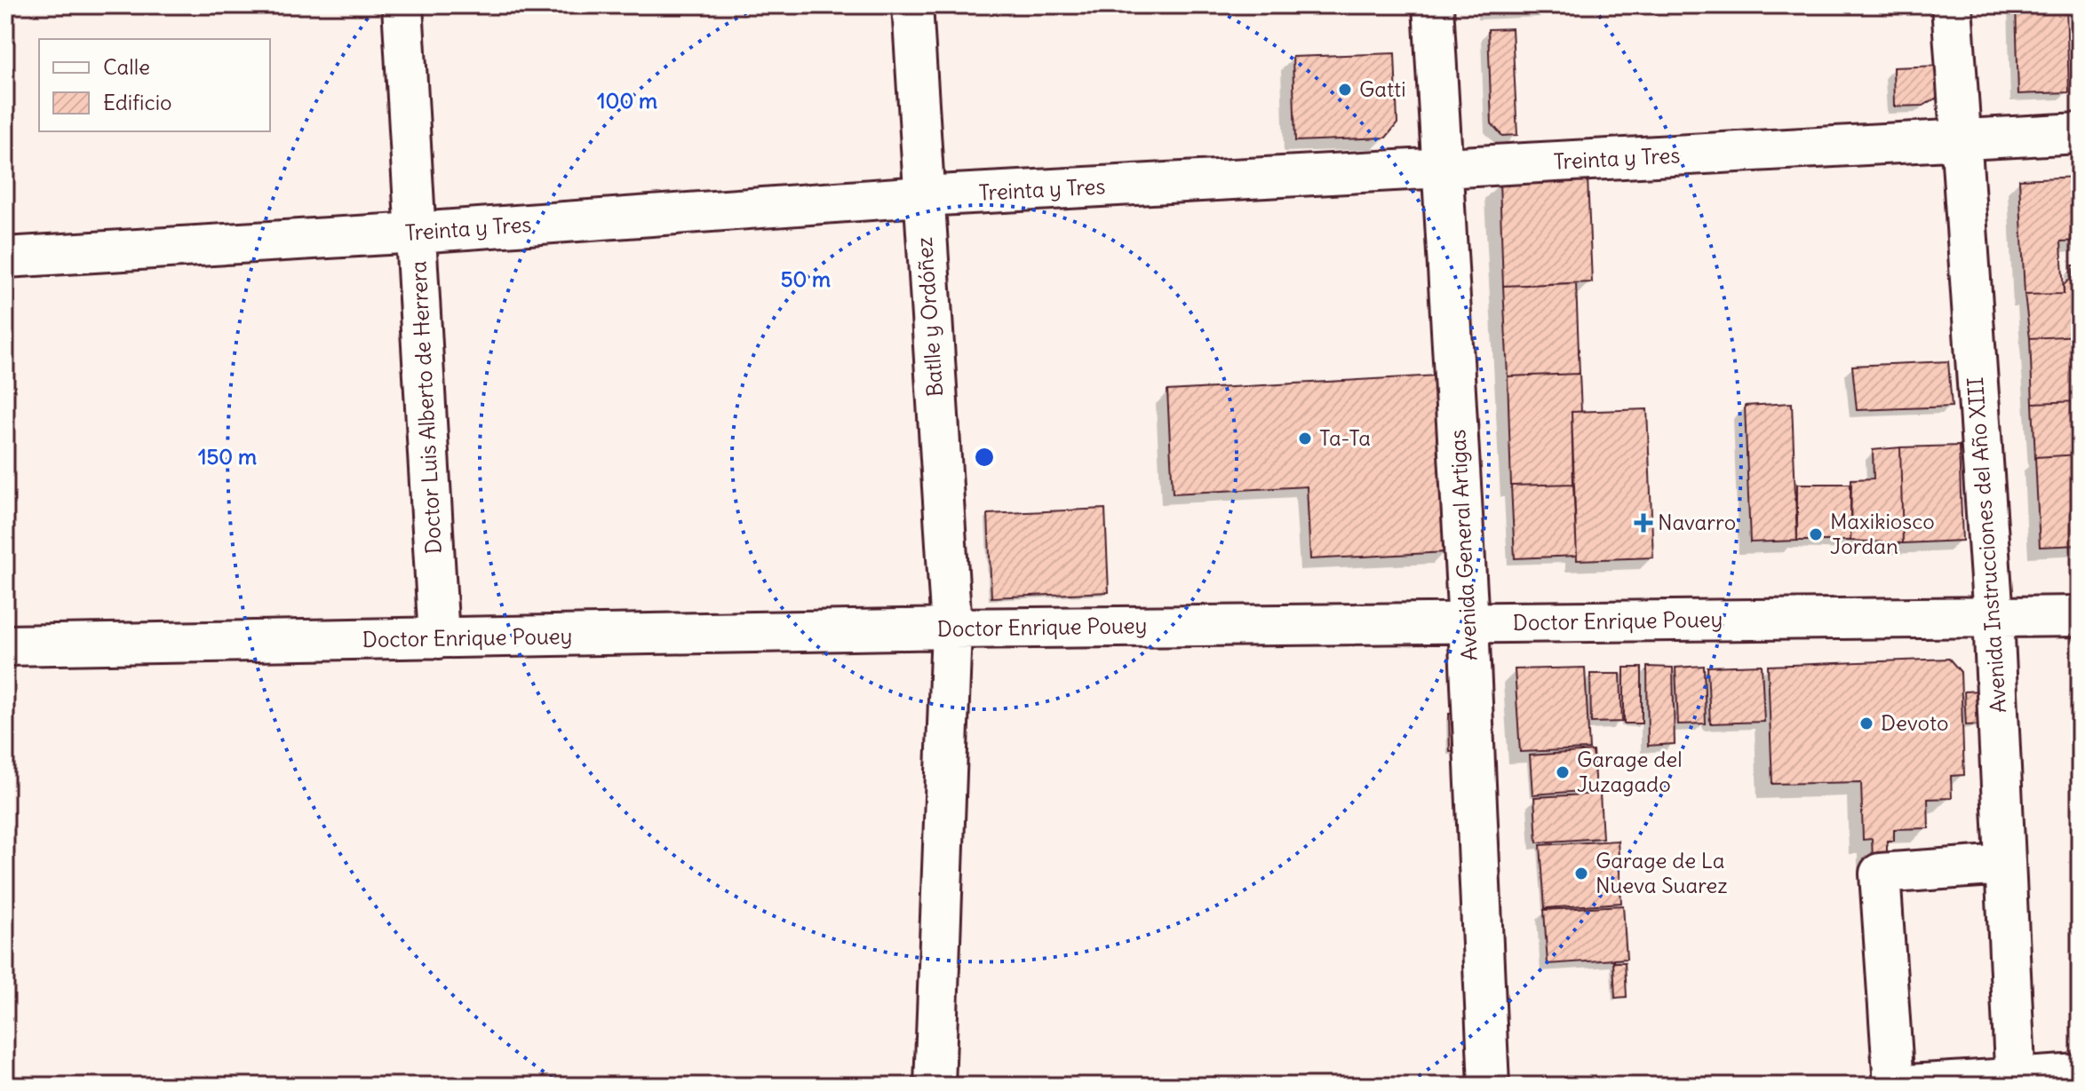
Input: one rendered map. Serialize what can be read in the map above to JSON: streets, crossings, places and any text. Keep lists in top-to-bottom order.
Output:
{
  "streets": {
    "street": [
      "Treinta y Tres",
      "Batlle y Ordóñez",
      "Doctor Luis Alberto de Herrera",
      "Avenida General Artigas",
      "Avenida Instrucciones del Año XIII",
      "Doctor Enrique Pouey"
    ]
  },
  "crossings": [
    ["Treinta y Tres", "Batlle y Ordóñez"],
    ["Treinta y Tres", "Doctor Luis Alberto de Herrera"],
    ["Treinta y Tres", "Avenida General Artigas"],
    ["Treinta y Tres", "Avenida Instrucciones del Año XIII"],
    ["Batlle y Ordóñez", "Doctor Enrique Pouey"],
    ["Doctor Luis Alberto de Herrera", "Doctor Enrique Pouey"],
    ["Avenida General Artigas", "Doctor Enrique Pouey"],
    ["Avenida Instrucciones del Año XIII", "Doctor Enrique Pouey"]
  ],
  "places": {
    "other": [
      "Gatti",
      "Ta-Ta",
      "Maxikiosco Jordan",
      "Devoto",
      "Garage del Juzagado",
      "Garage de La Nueva Suarez"
    ],
    "health": ["Navarro"]
  },
  "legend": ["Calle", "Edificio"],
  "rings": ["100 m", "50 m", "150 m"]
}
